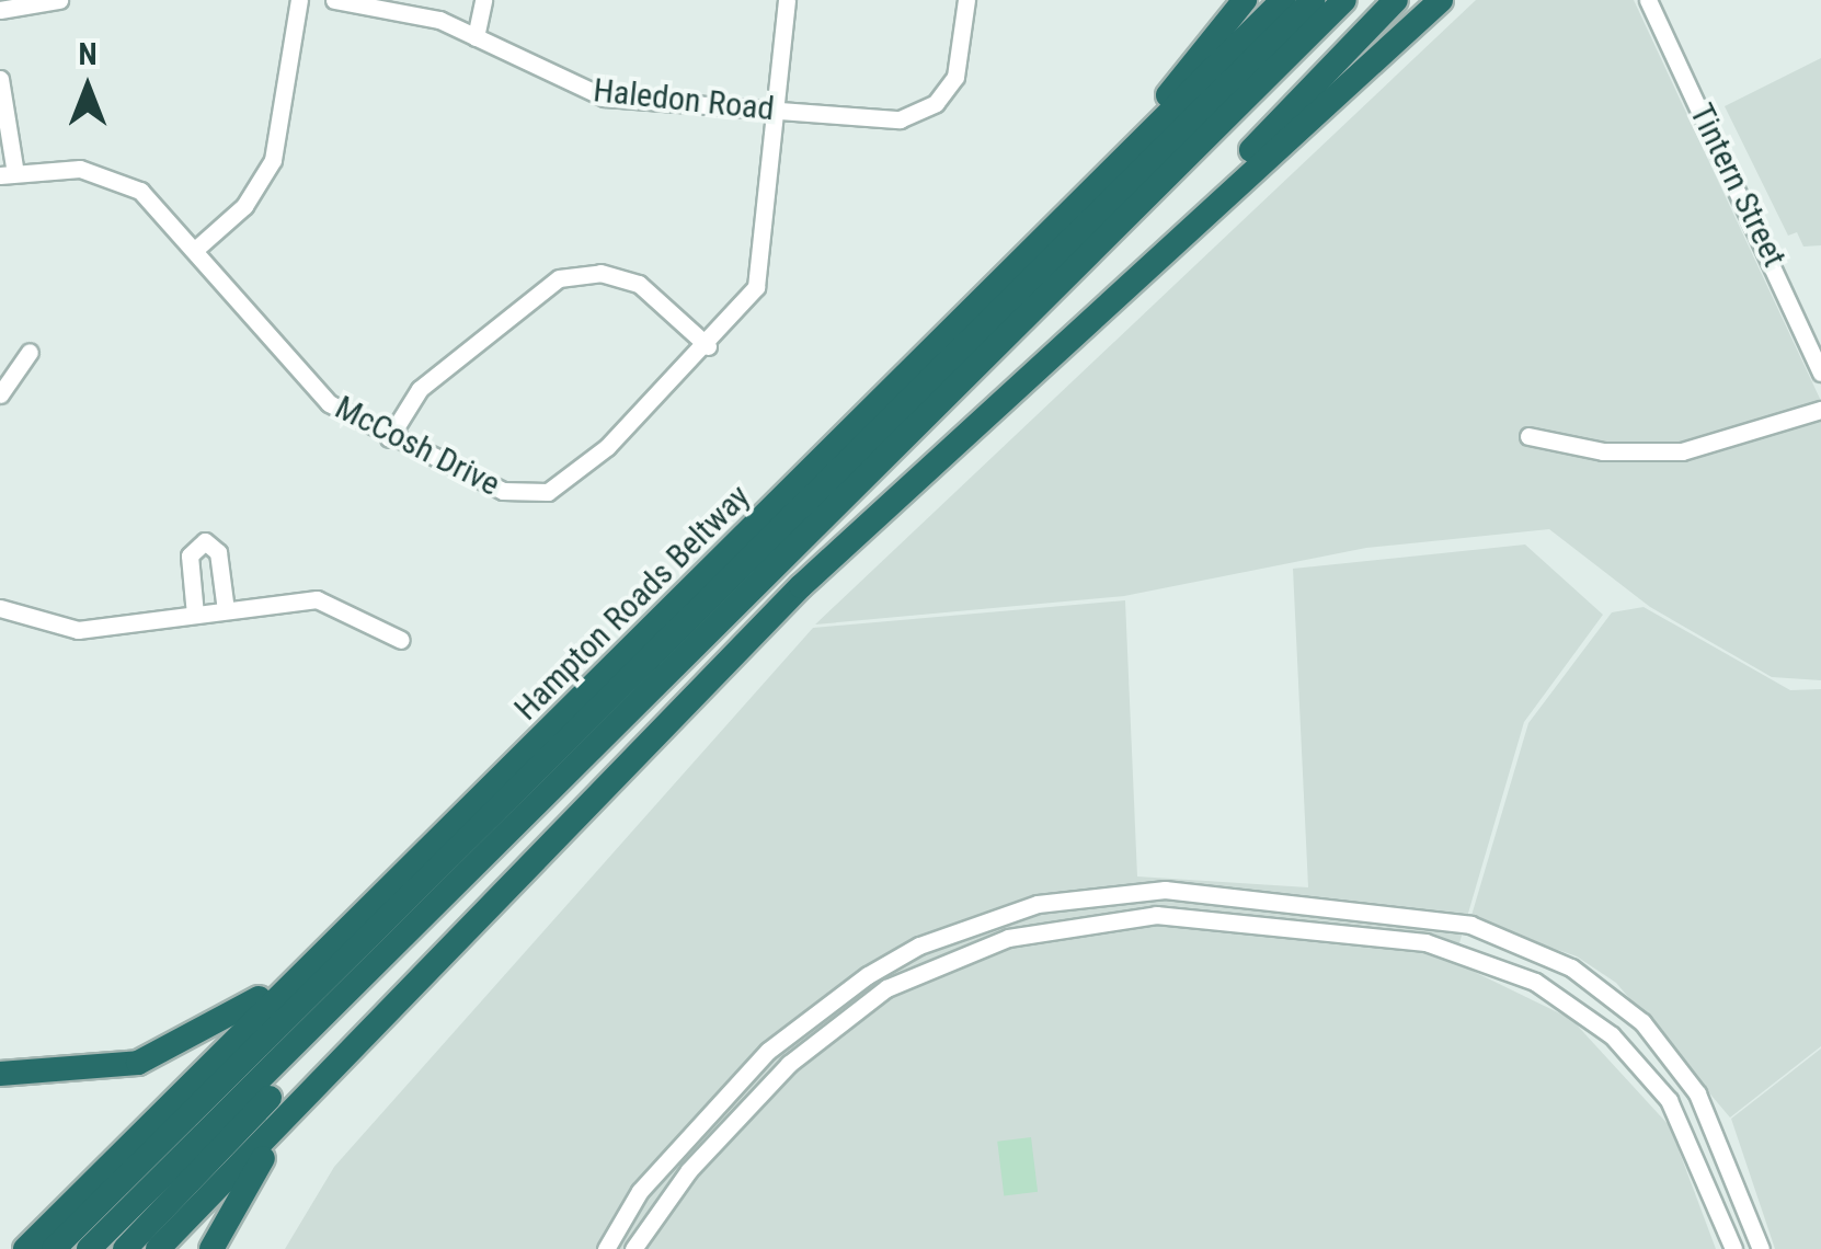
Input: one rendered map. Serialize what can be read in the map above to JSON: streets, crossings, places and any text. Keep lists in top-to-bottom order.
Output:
{
  "streets": {
    "highway": ["Hampton Roads Beltway"],
    "street": ["Haledon Road", "Tintern Street", "McCosh Drive"]
  },
  "crossings": [
    ["Haledon Road", "McCosh Drive"]
  ],
  "north": "top"
}
